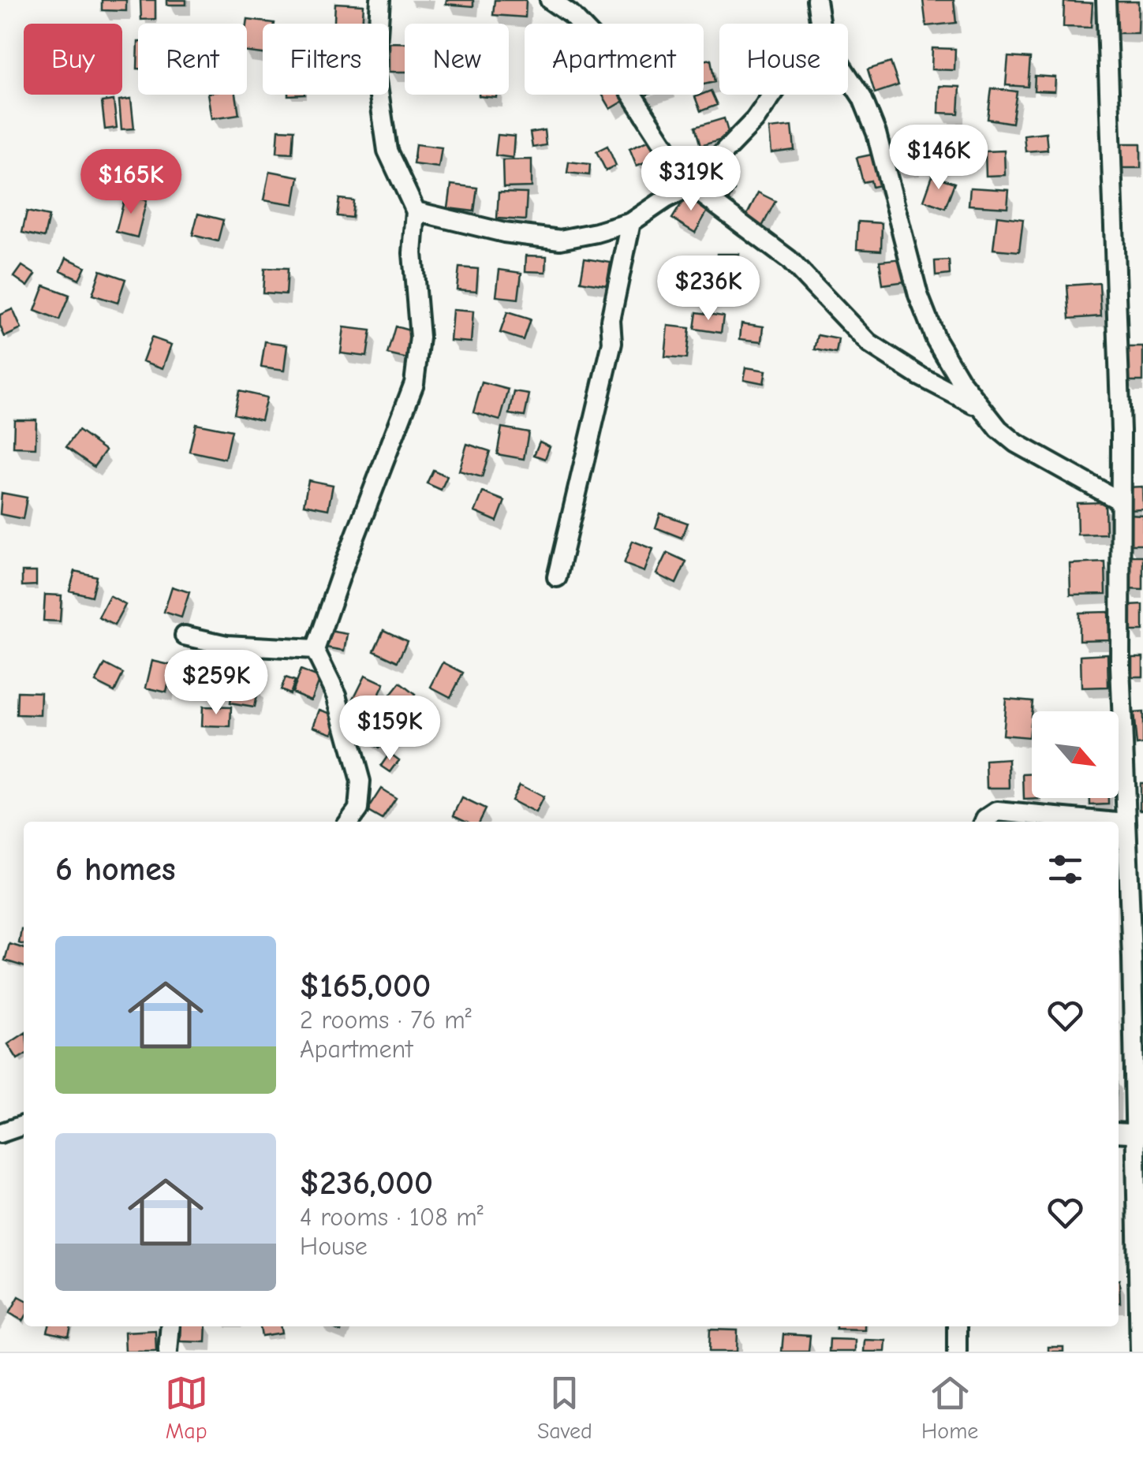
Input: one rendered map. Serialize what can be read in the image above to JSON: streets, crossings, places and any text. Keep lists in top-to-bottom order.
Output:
{
  "north": "bottom right",
  "page": {
    "chip": [
      "Buy",
      "Rent",
      "Filters",
      "New",
      "Apartment",
      "House"
    ],
    "price": [
      "$146K",
      "$319K",
      "$165K",
      "$236K",
      "$259K",
      "$159K"
    ],
    "heading": "6 homes",
    "list": [
      {
        "name": "$165,000",
        "note": "2 rooms · 76 m² · Apartment"
      },
      {
        "name": "$236,000",
        "note": "4 rooms · 108 m² · House"
      }
    ],
    "tabs": ["Map", "Saved", "Home"]
  }
}
